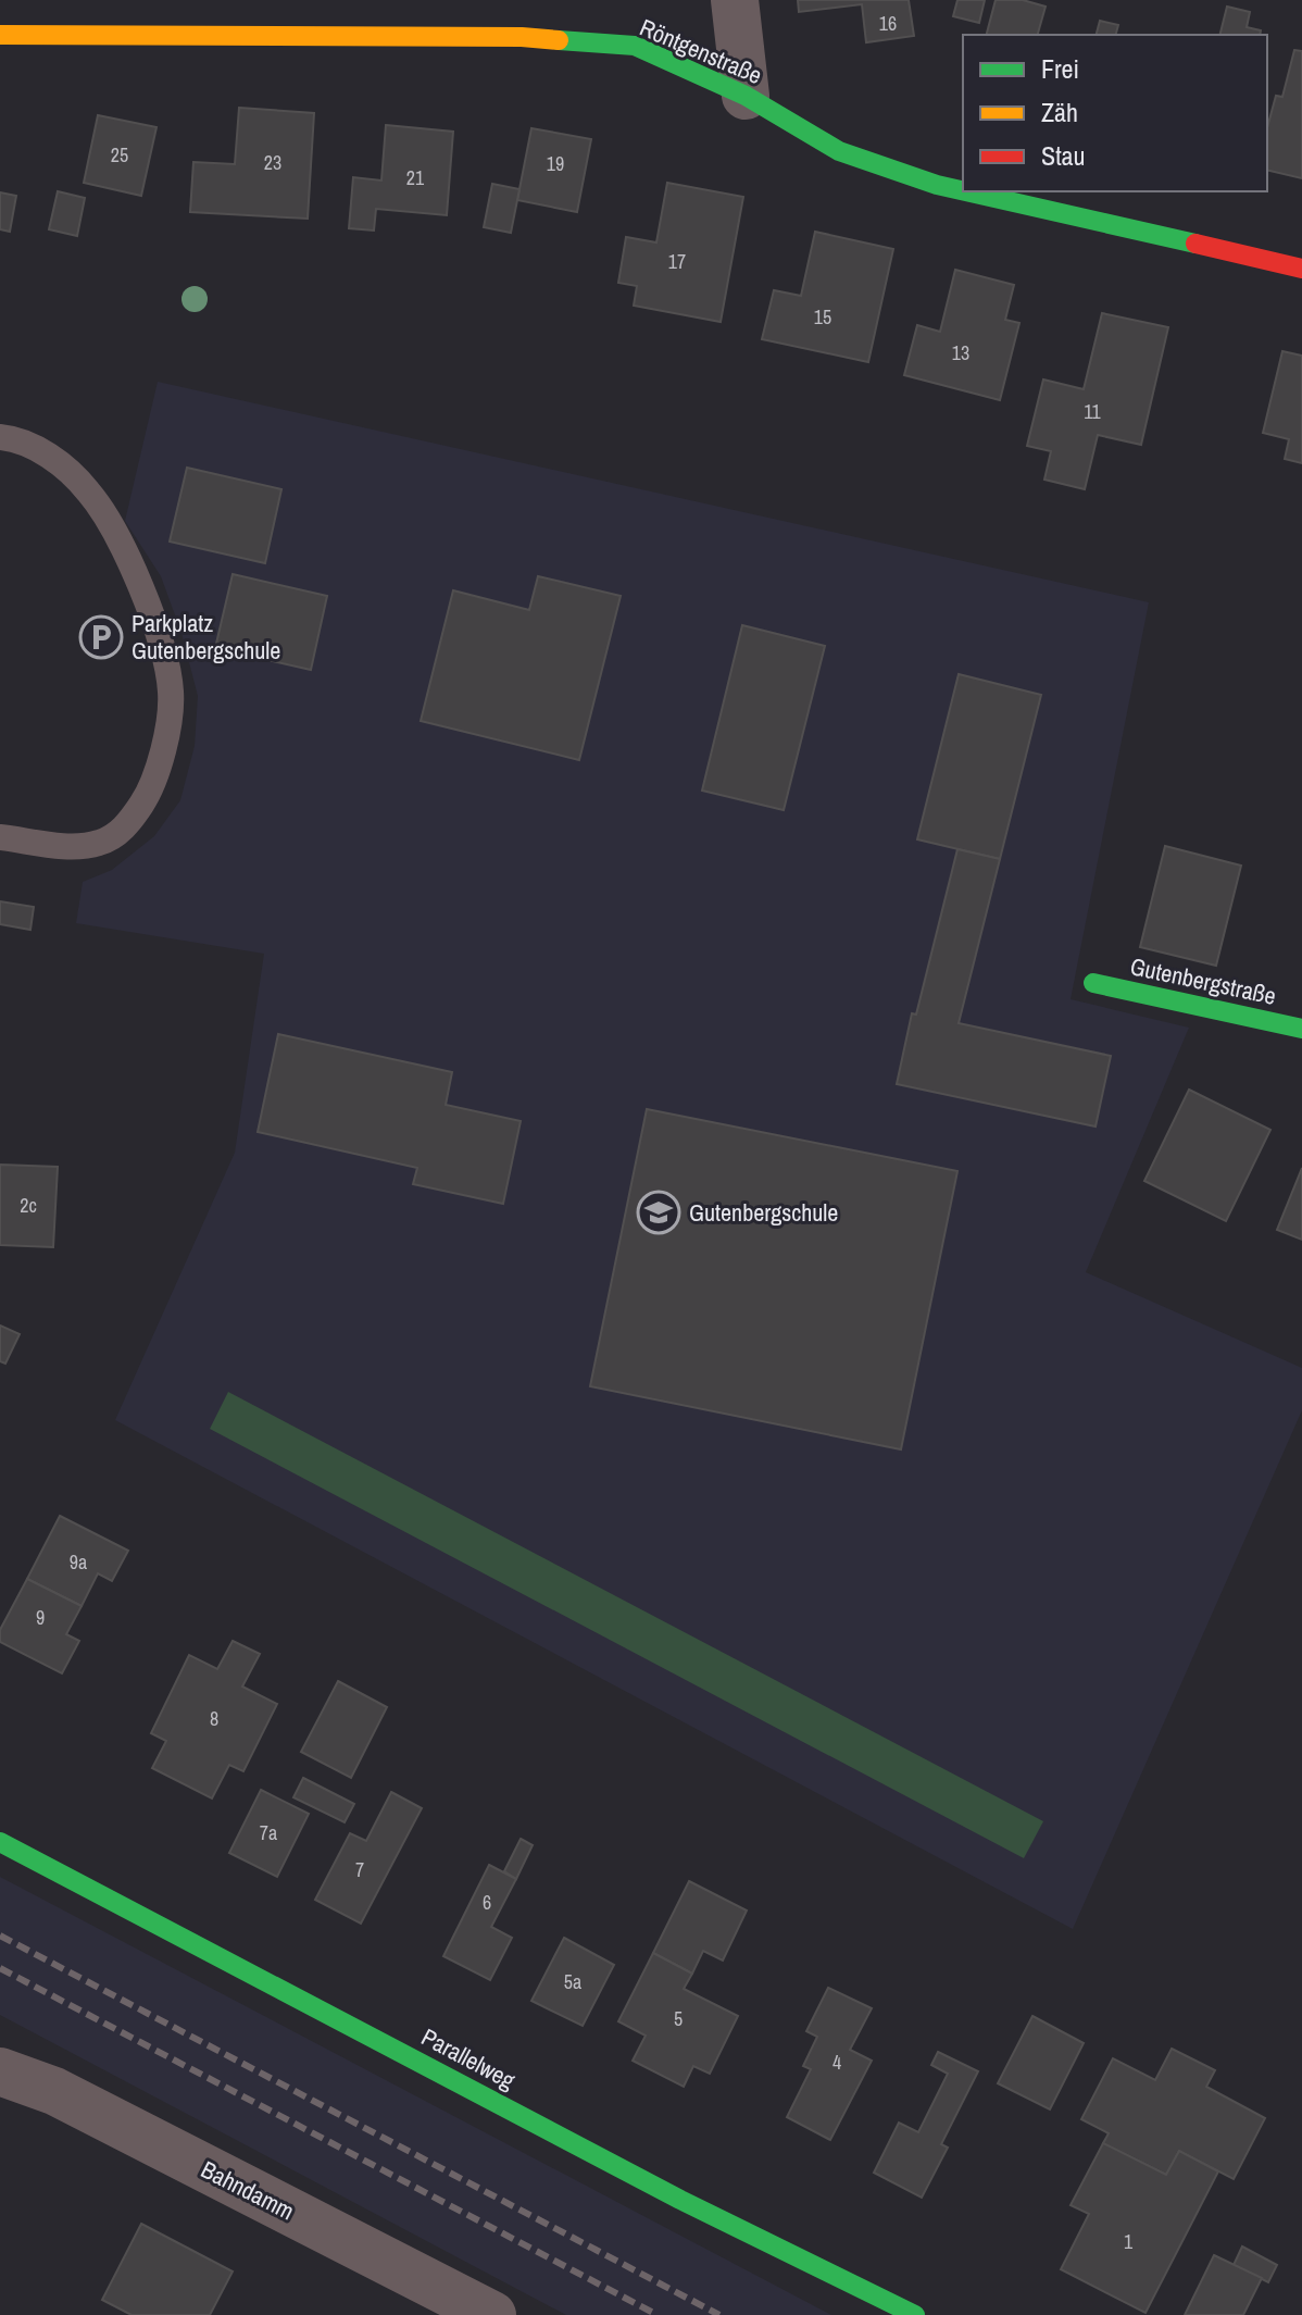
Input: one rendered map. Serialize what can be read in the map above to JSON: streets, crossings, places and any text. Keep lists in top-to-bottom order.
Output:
{
  "streets": {
    "street": [
      "Röntgenstraße",
      "Gutenbergstraße",
      "Parallelweg",
      "Bahndamm"
    ]
  },
  "places": {
    "parking": ["Parkplatz Gutenbergschule"],
    "school or university": ["Gutenbergschule"]
  },
  "house_numbers": [
    "16",
    "25",
    "23",
    "19",
    "21",
    "17",
    "15",
    "13",
    "11",
    "2c",
    "9a",
    "9",
    "8",
    "7a",
    "7",
    "6",
    "5a",
    "5",
    "4",
    "1"
  ],
  "legend": ["Frei", "Zäh", "Stau"]
}
